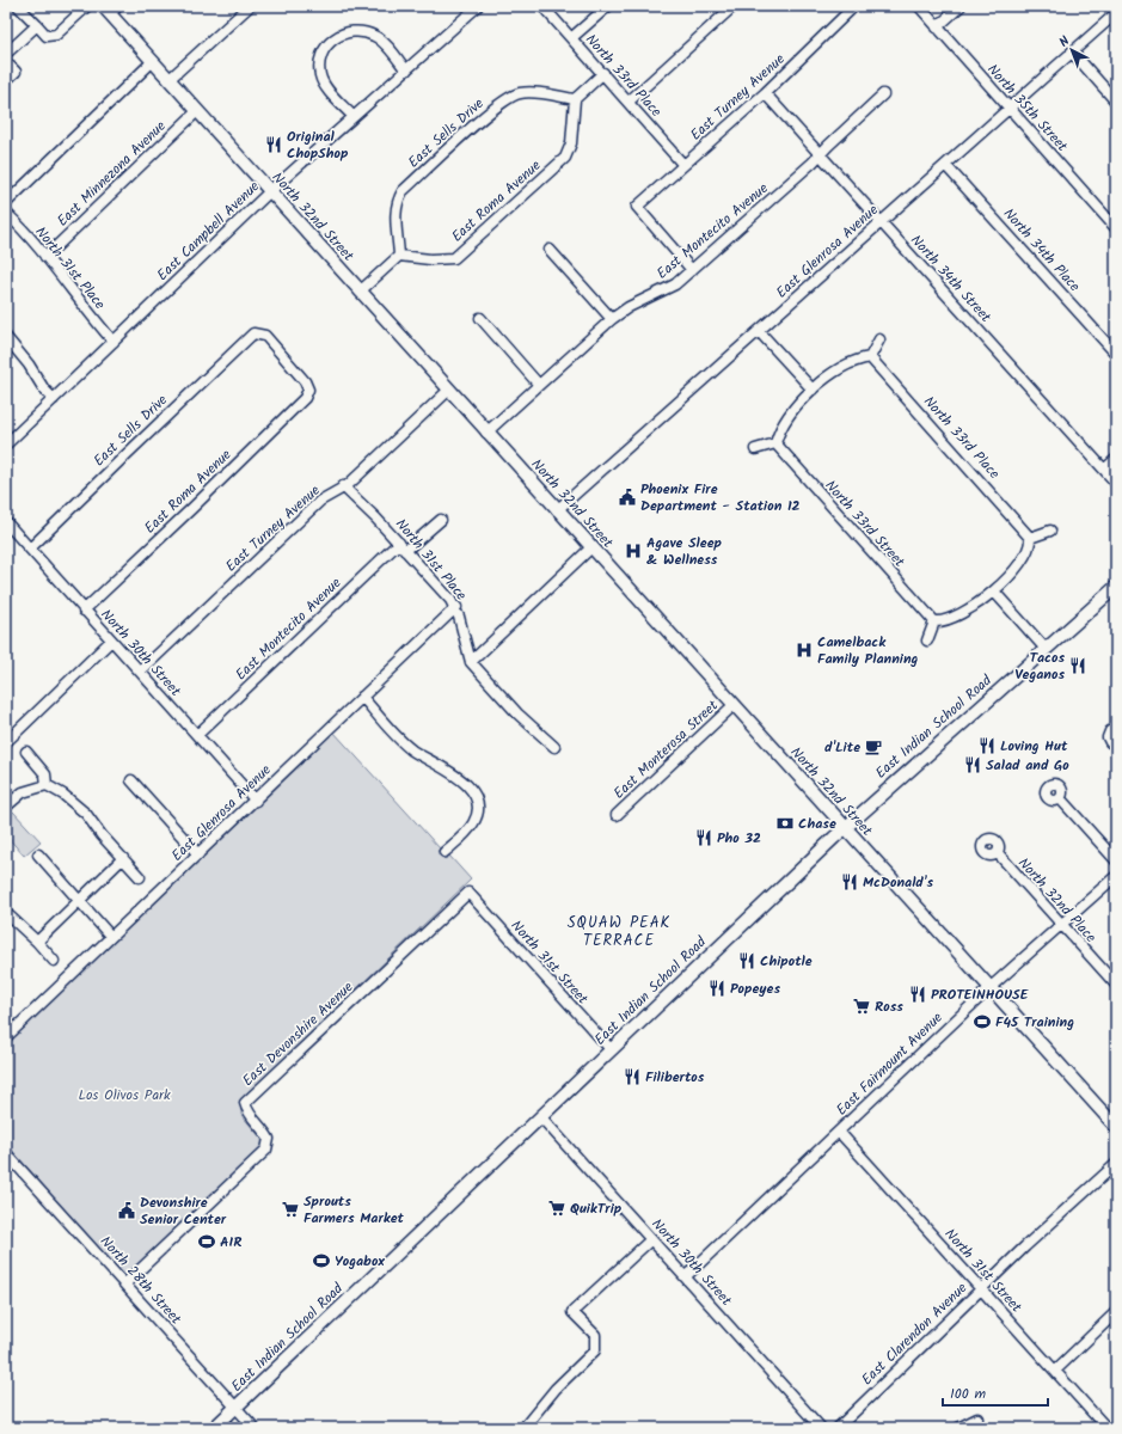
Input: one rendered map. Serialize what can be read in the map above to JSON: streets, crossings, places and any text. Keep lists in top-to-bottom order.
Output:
{
  "streets": {
    "main road": ["North 32nd Street", "East Indian School Road"],
    "street": [
      "North 33rd Place",
      "East Turney Avenue",
      "North 35th Street",
      "East Sells Drive",
      "East Minnezona Avenue",
      "East Roma Avenue",
      "East Campbell Avenue",
      "East Montecito Avenue",
      "North 34th Place",
      "East Glenrosa Avenue",
      "North 31st Place",
      "North 34th Street",
      "North 33rd Street",
      "North 30th Street",
      "East Monterosa Street",
      "North 32nd Place",
      "North 31st Street",
      "East Devonshire Avenue",
      "East Fairmount Avenue",
      "North 28th Street",
      "East Clarendon Avenue"
    ]
  },
  "crossings": [
    ["North 33rd Place", "East Turney Avenue"],
    ["East Turney Avenue", "North 32nd Street"],
    ["East Turney Avenue", "East Montecito Avenue"],
    ["East Turney Avenue", "North 31st Place"],
    ["East Turney Avenue", "North 34th Street"],
    ["East Turney Avenue", "North 30th Street"],
    ["North 35th Street", "East Glenrosa Avenue"],
    ["East Sells Drive", "East Roma Avenue"],
    ["East Sells Drive", "North 30th Street"],
    ["East Minnezona Avenue", "North 32nd Street"],
    ["East Minnezona Avenue", "North 31st Place"],
    ["East Roma Avenue", "North 30th Street"],
    ["North 32nd Street", "East Campbell Avenue"],
    ["North 32nd Street", "East Montecito Avenue"],
    ["North 32nd Street", "East Glenrosa Avenue"],
    ["North 32nd Street", "East Indian School Road"],
    ["North 32nd Street", "East Monterosa Street"],
    ["North 32nd Street", "East Fairmount Avenue"],
    ["East Campbell Avenue", "North 31st Place"],
    ["East Montecito Avenue", "North 31st Place"],
    ["East Montecito Avenue", "North 34th Street"],
    ["East Montecito Avenue", "North 30th Street"],
    ["North 34th Place", "East Glenrosa Avenue"],
    ["East Glenrosa Avenue", "North 31st Place"],
    ["East Glenrosa Avenue", "North 34th Street"],
    ["East Glenrosa Avenue", "North 30th Street"],
    ["North 30th Street", "East Indian School Road"],
    ["North 30th Street", "East Fairmount Avenue"],
    ["East Indian School Road", "North 31st Street"],
    ["East Indian School Road", "North 28th Street"],
    ["North 32nd Place", "East Fairmount Avenue"],
    ["North 31st Street", "East Devonshire Avenue"],
    ["North 31st Street", "East Fairmount Avenue"],
    ["North 31st Street", "East Clarendon Avenue"],
    ["East Devonshire Avenue", "North 28th Street"]
  ],
  "districts": ["SQUAW PEAK TERRACE"],
  "parks": ["Los Olivos Park"],
  "places": {
    "restaurant": [
      "Original ChopShop",
      "Tacos Veganos",
      "Loving Hut",
      "Salad and Go",
      "Pho 32",
      "McDonald's",
      "Chipotle",
      "Popeyes",
      "PROTEINHOUSE",
      "Filibertos"
    ],
    "public building": ["Phoenix Fire Department - Station 12", "Devonshire Senior Center"],
    "hospital": ["Agave Sleep & Wellness", "Camelback Family Planning"],
    "cafe": ["d'Lite"],
    "bank": ["Chase"],
    "supermarket": ["Ross", "QuikTrip", "Sprouts Farmers Market"],
    "sports": ["F45 Training", "AIR", "Yogabox"]
  },
  "scale_bar": "100 m",
  "north": "top left"
}
